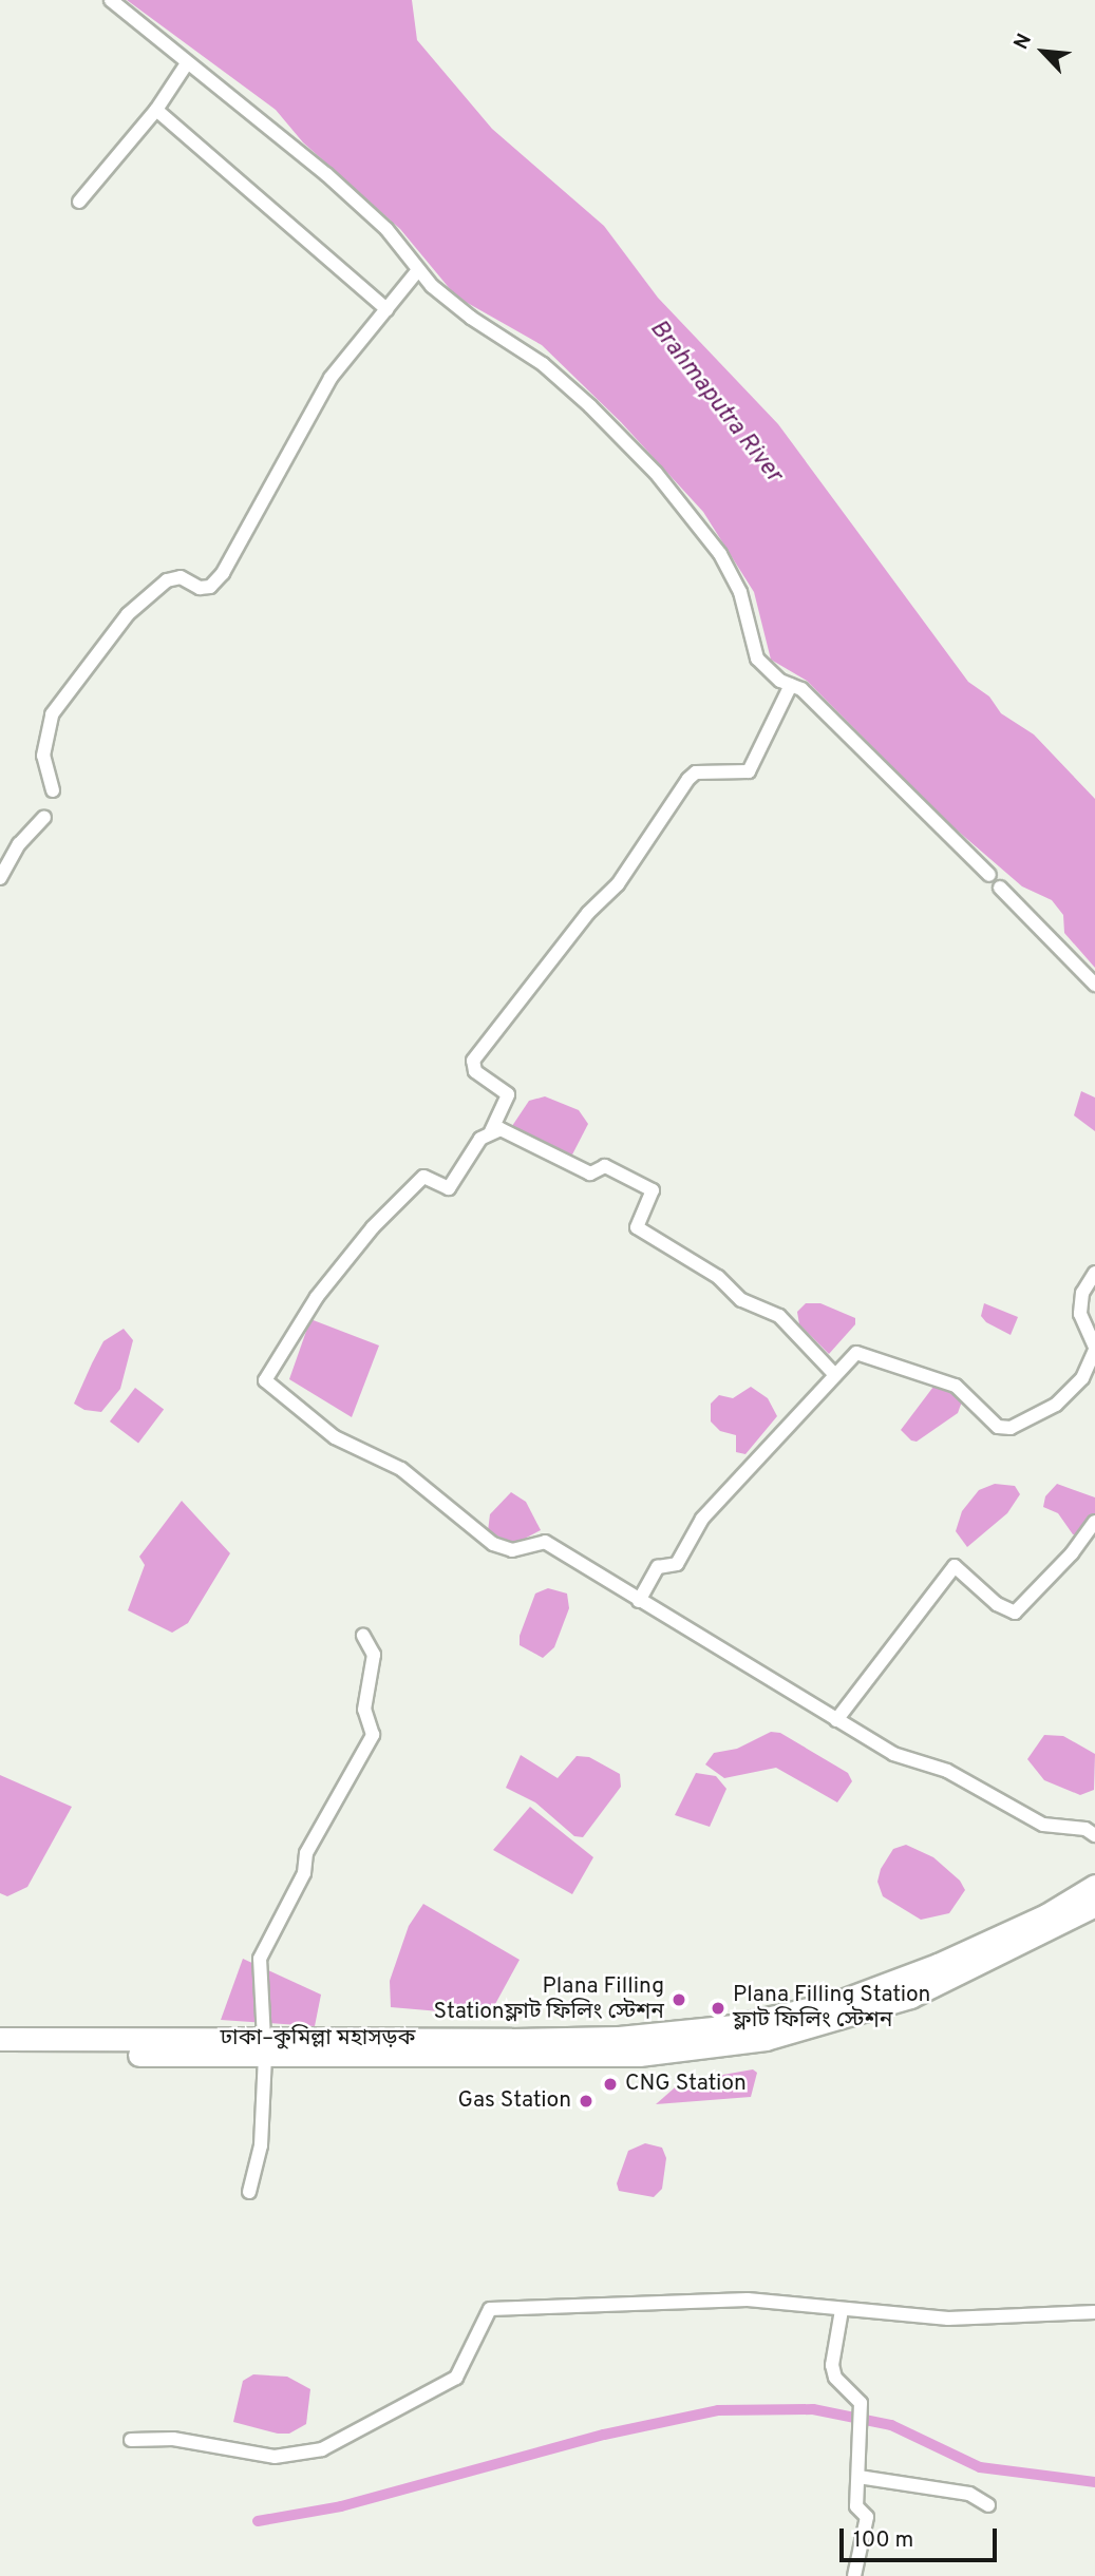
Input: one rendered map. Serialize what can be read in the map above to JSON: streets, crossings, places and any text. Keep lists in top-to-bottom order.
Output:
{
  "streets": {
    "highway": ["ঢাকা–কুমিল্লা মহাসড়ক"]
  },
  "water": ["Brahmaputra River"],
  "places": [
    "Plana Filling Stationফ্লাট ফিলিং স্টেশন",
    "Plana Filling Station ফ্লাট ফিলিং স্টেশন",
    "CNG Station",
    "Gas Station"
  ],
  "scale_bar": "100 m",
  "north": "top left"
}
